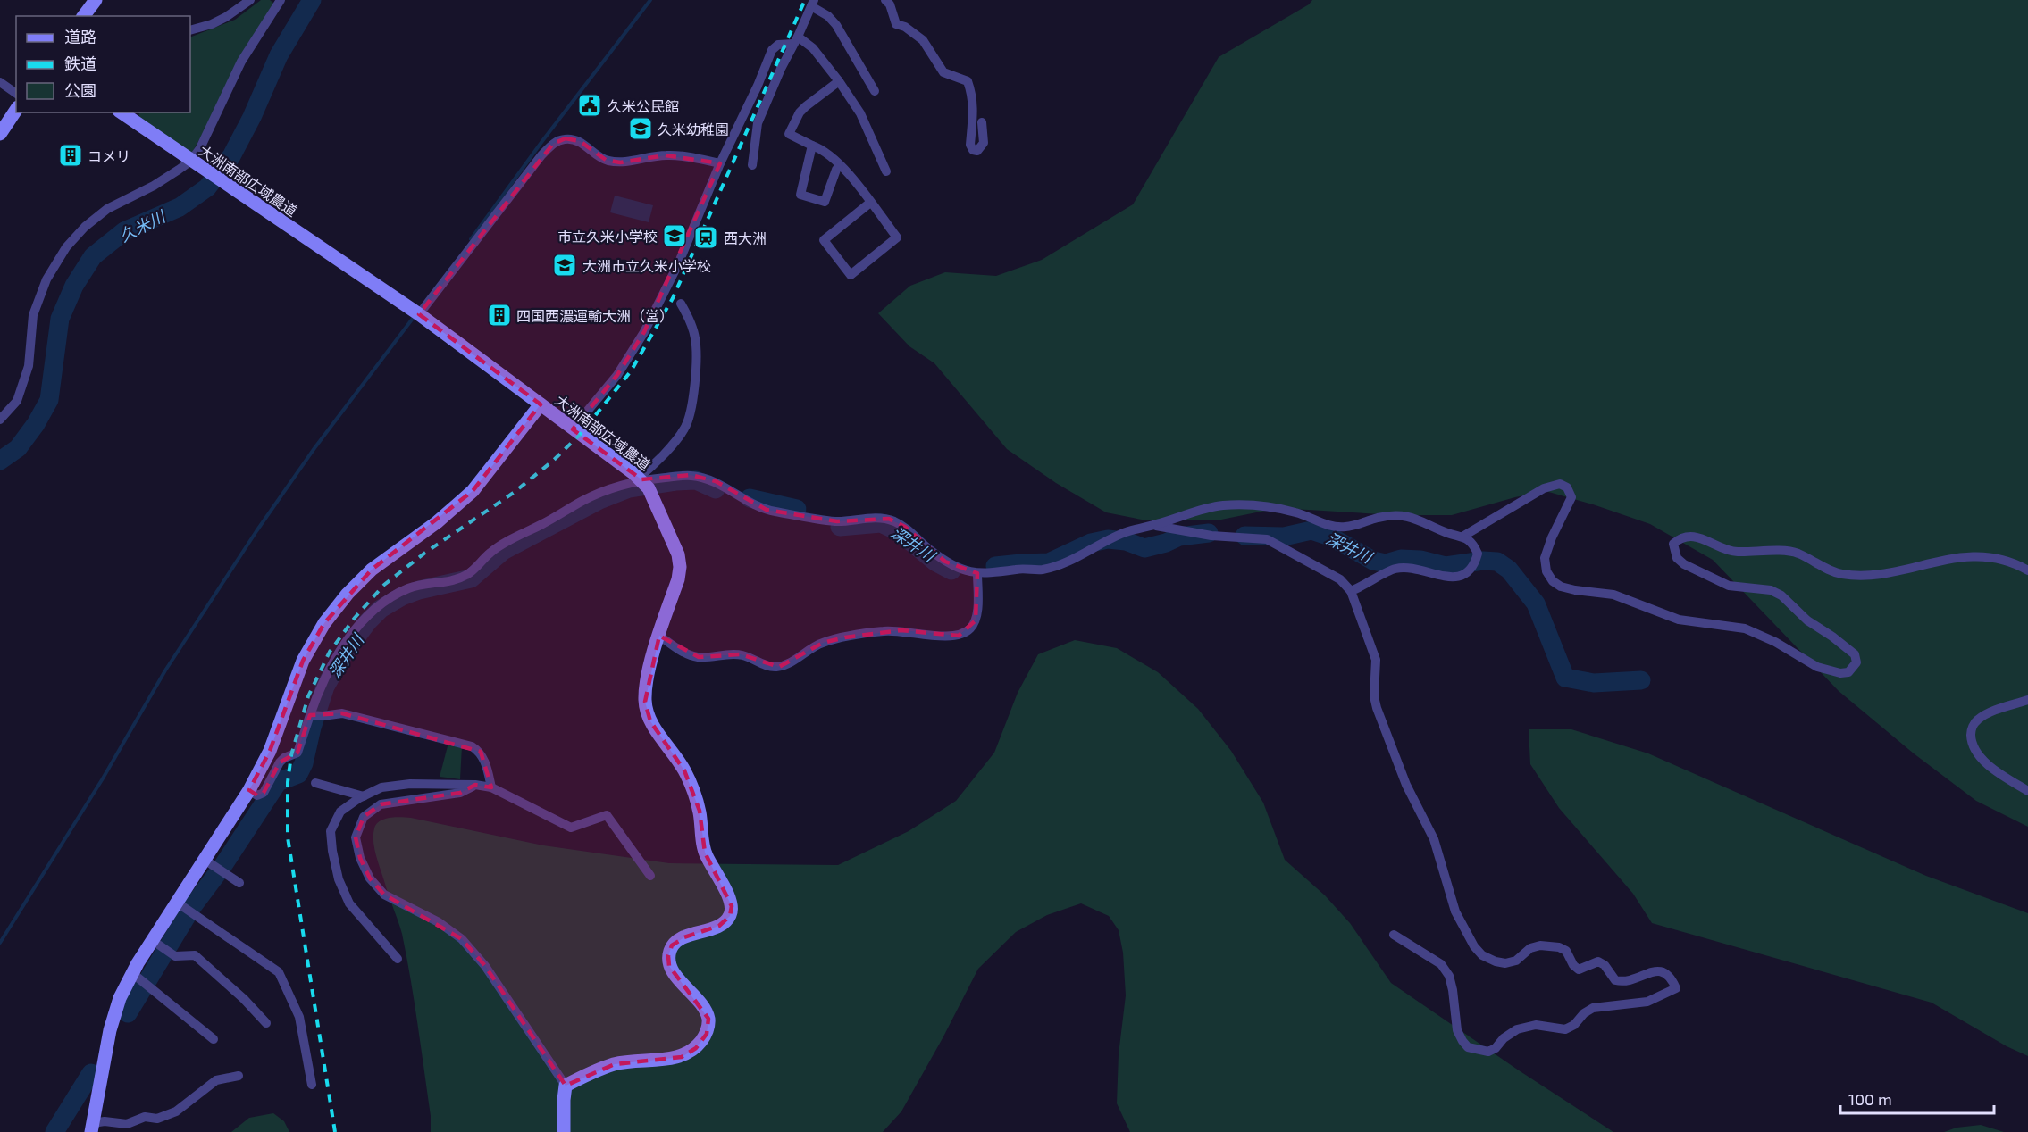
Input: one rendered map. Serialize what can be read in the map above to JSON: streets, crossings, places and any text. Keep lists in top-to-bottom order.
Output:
{
  "streets": {
    "street": ["大洲南部広域農道"]
  },
  "water": ["久米川", "深井川"],
  "places": {
    "public building": ["久米公民館"],
    "school or university": ["久米幼稚園", "市立久米小学校", "大洲市立久米小学校"],
    "building": ["コメリ", "四国西濃運輸大洲（営）"],
    "station": ["西大洲"]
  },
  "legend": ["道路", "鉄道", "公園"],
  "scale_bar": "100 m"
}
